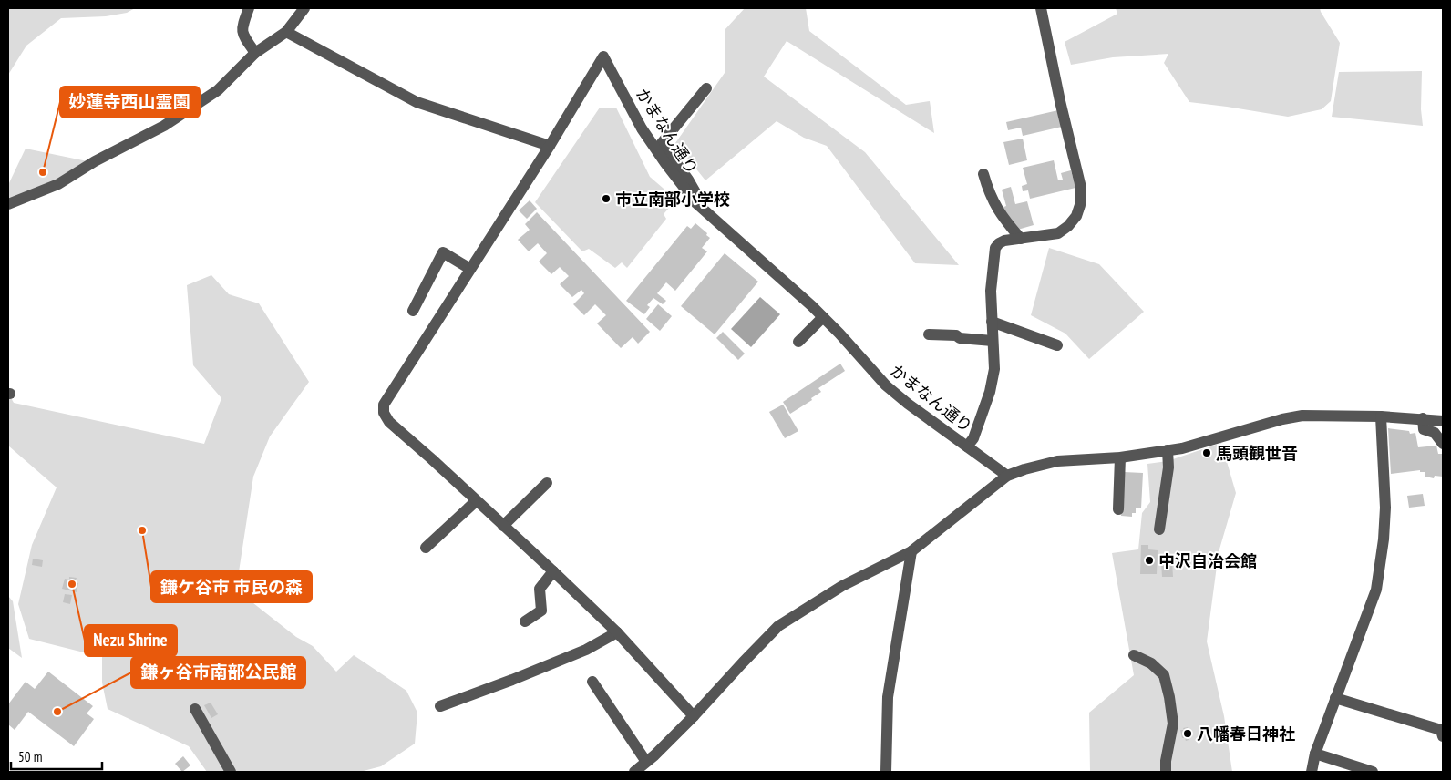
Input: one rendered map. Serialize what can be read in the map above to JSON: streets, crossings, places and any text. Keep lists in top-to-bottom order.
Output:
{
  "streets": {
    "street": ["かまなん通り"]
  },
  "places": [
    "妙蓮寺西山霊園",
    "市立南部小学校",
    "馬頭観世音",
    "鎌ケ谷市 市民の森",
    "中沢自治会館",
    "Nezu Shrine",
    "鎌ヶ谷市南部公民館",
    "八幡春日神社"
  ],
  "scale_bar": "50 m"
}
